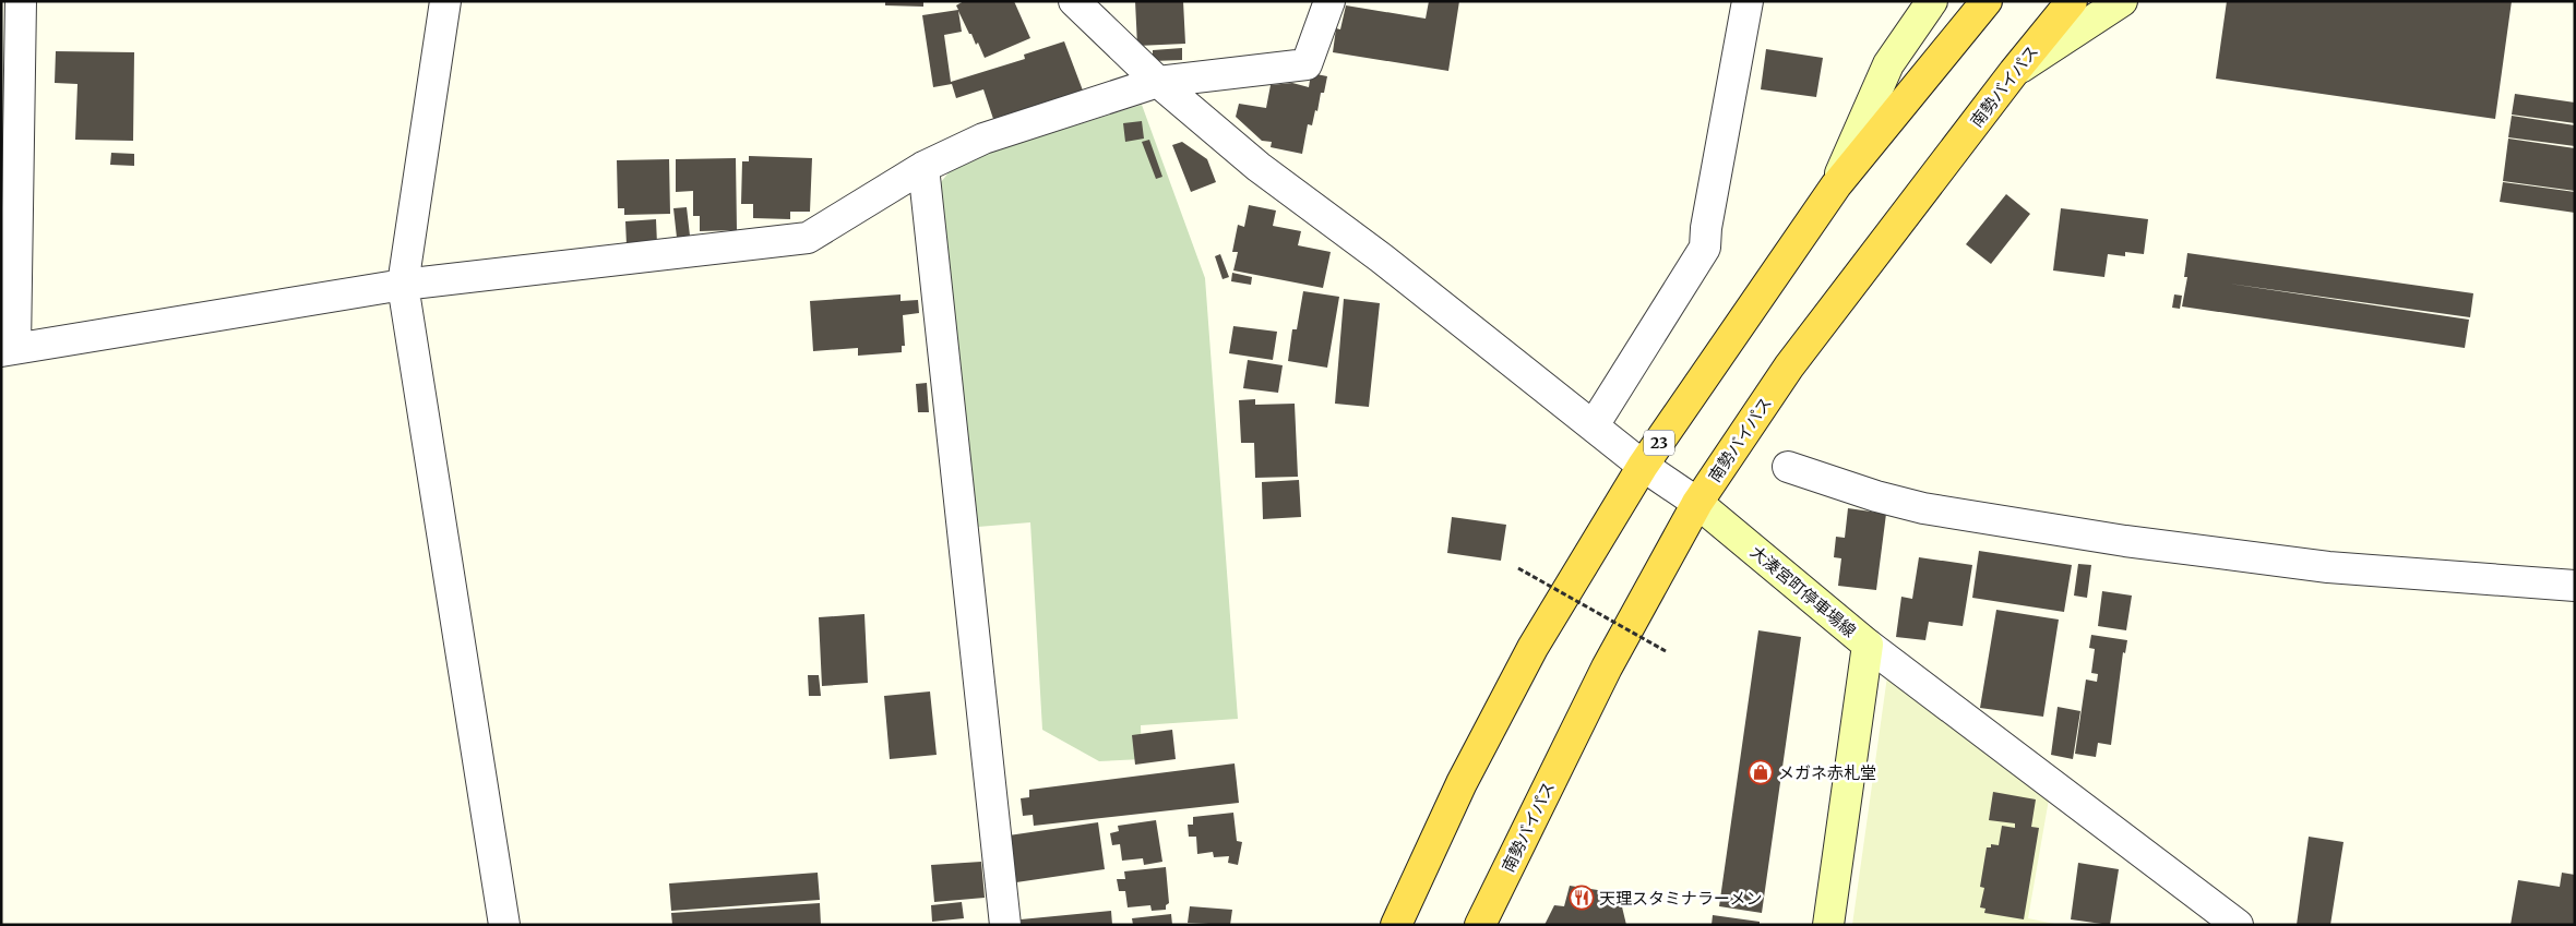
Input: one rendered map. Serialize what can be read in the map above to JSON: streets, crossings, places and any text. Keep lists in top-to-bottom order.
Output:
{
  "streets": {
    "highway": ["南勢バイパス", "23"],
    "main road": ["大湊宮町停車場線"]
  },
  "crossings": [
    ["南勢バイパス", "大湊宮町停車場線"]
  ],
  "places": {
    "shop": ["メガネ赤札堂"],
    "restaurant": ["天理スタミナラーメン"]
  }
}
